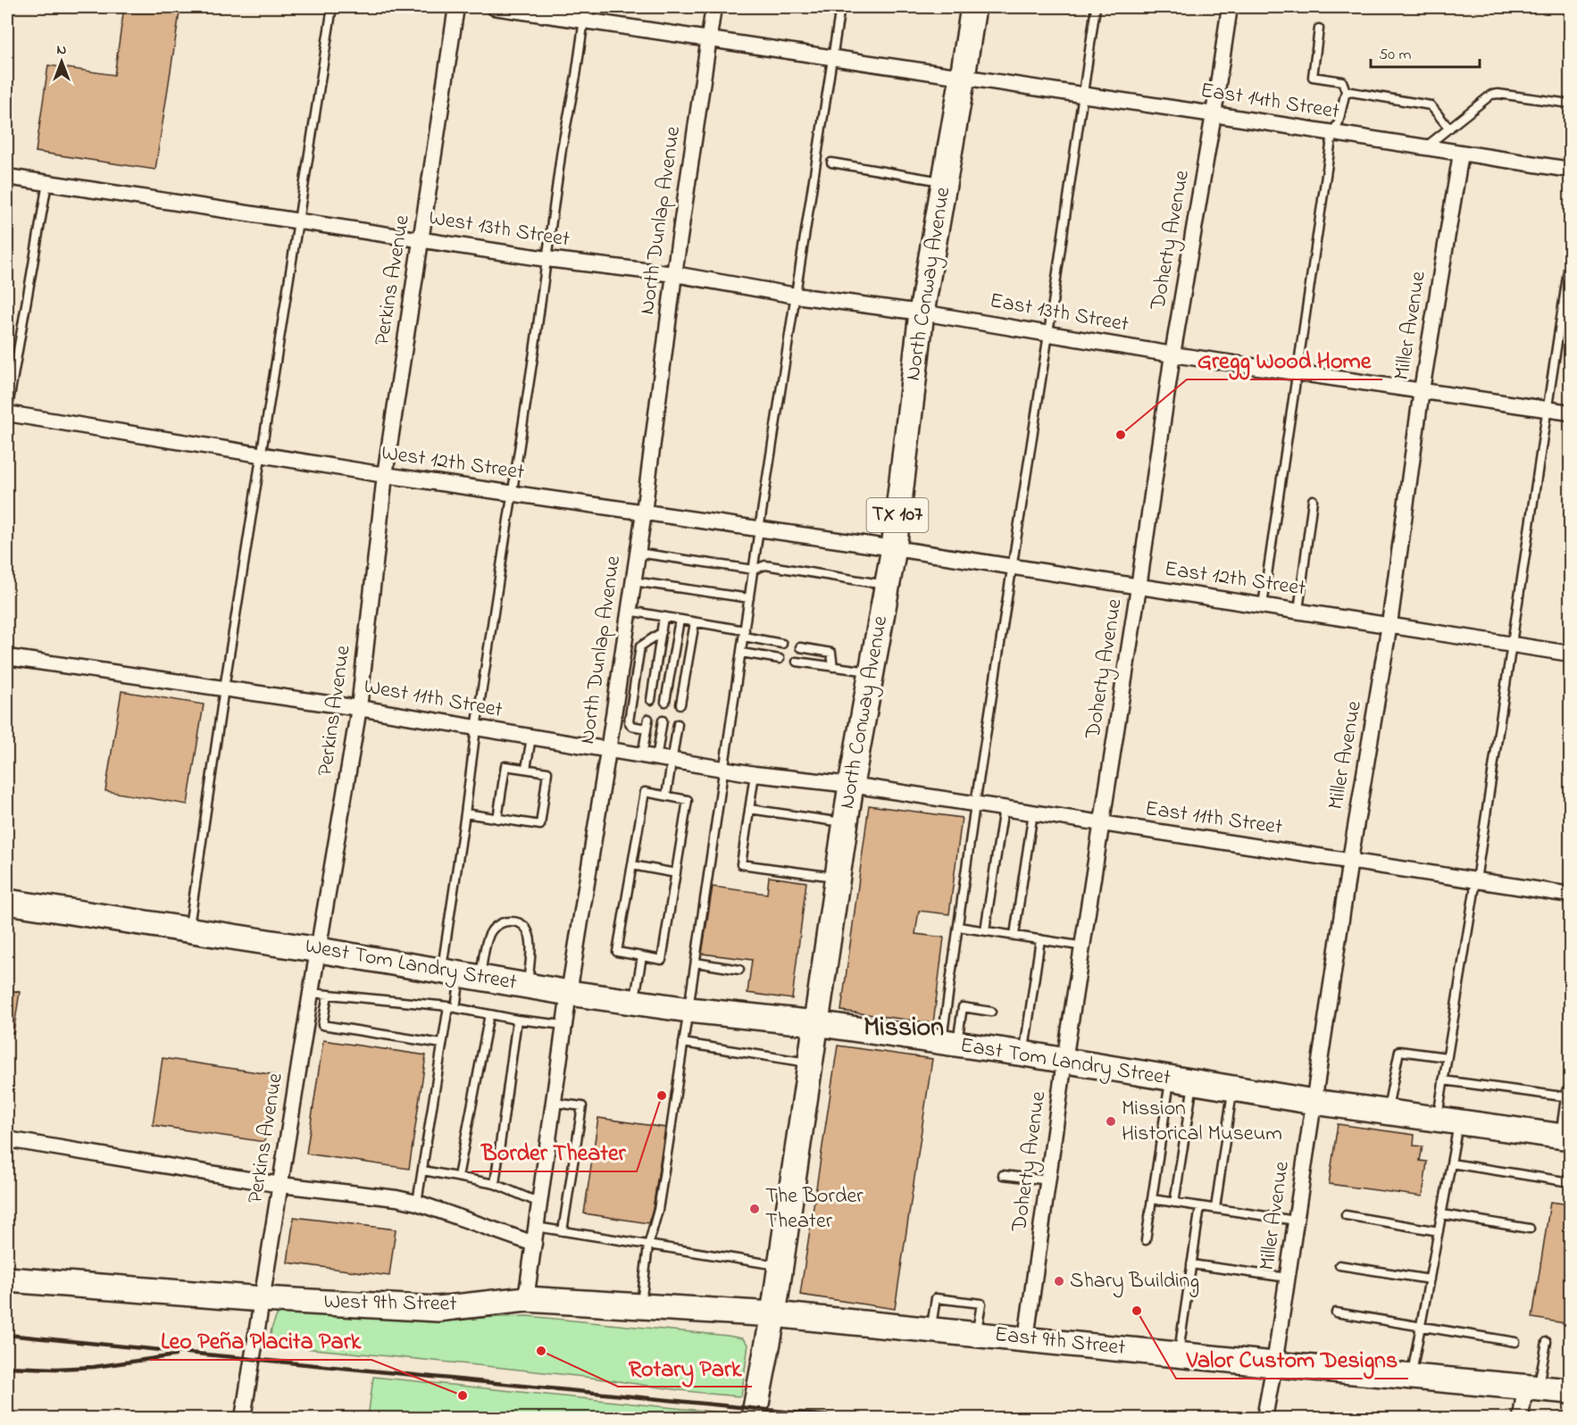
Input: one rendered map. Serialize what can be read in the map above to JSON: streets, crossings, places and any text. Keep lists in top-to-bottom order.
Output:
{
  "streets": {
    "main road": [
      "North Conway Avenue",
      "TX 107",
      "West Tom Landry Street",
      "East Tom Landry Street",
      "West 9th Street",
      "East 9th Street"
    ],
    "street": [
      "East 14th Street",
      "North Dunlap Avenue",
      "West 13th Street",
      "Doherty Avenue",
      "Perkins Avenue",
      "East 13th Street",
      "Miller Avenue",
      "West 12th Street",
      "East 12th Street",
      "West 11th Street",
      "East 11th Street"
    ]
  },
  "crossings": [
    ["East 14th Street", "North Dunlap Avenue"],
    ["East 14th Street", "Doherty Avenue"],
    ["East 14th Street", "North Conway Avenue"],
    ["East 14th Street", "Miller Avenue"],
    ["North Dunlap Avenue", "West 13th Street"],
    ["North Dunlap Avenue", "West 12th Street"],
    ["North Dunlap Avenue", "West 11th Street"],
    ["North Dunlap Avenue", "West Tom Landry Street"],
    ["North Dunlap Avenue", "West 9th Street"],
    ["West 13th Street", "Perkins Avenue"],
    ["West 13th Street", "North Conway Avenue"],
    ["West 13th Street", "East 13th Street"],
    ["Doherty Avenue", "East 13th Street"],
    ["Doherty Avenue", "East 12th Street"],
    ["Doherty Avenue", "East 11th Street"],
    ["Doherty Avenue", "East Tom Landry Street"],
    ["Doherty Avenue", "East 9th Street"],
    ["Perkins Avenue", "West 12th Street"],
    ["Perkins Avenue", "West 11th Street"],
    ["Perkins Avenue", "West Tom Landry Street"],
    ["Perkins Avenue", "West 9th Street"],
    ["North Conway Avenue", "East 13th Street"],
    ["North Conway Avenue", "West 12th Street"],
    ["North Conway Avenue", "East 12th Street"],
    ["North Conway Avenue", "West 11th Street"],
    ["North Conway Avenue", "East 11th Street"],
    ["North Conway Avenue", "West Tom Landry Street"],
    ["North Conway Avenue", "East Tom Landry Street"],
    ["North Conway Avenue", "West 9th Street"],
    ["North Conway Avenue", "East 9th Street"],
    ["East 13th Street", "Miller Avenue"],
    ["Miller Avenue", "East 12th Street"],
    ["Miller Avenue", "East 11th Street"],
    ["Miller Avenue", "East Tom Landry Street"],
    ["Miller Avenue", "East 9th Street"],
    ["West 12th Street", "East 12th Street"],
    ["West 11th Street", "East 11th Street"],
    ["West Tom Landry Street", "East Tom Landry Street"],
    ["West 9th Street", "East 9th Street"]
  ],
  "districts": ["Mission"],
  "places": [
    "Gregg Wood Home",
    "Border Theater",
    "Mission Historical Museum",
    "The Border Theater",
    "Shary Building",
    "Valor Custom Designs",
    "Rotary Park",
    "Leo Peña Placita Park"
  ],
  "scale_bar": "50 m",
  "north": "top"
}
